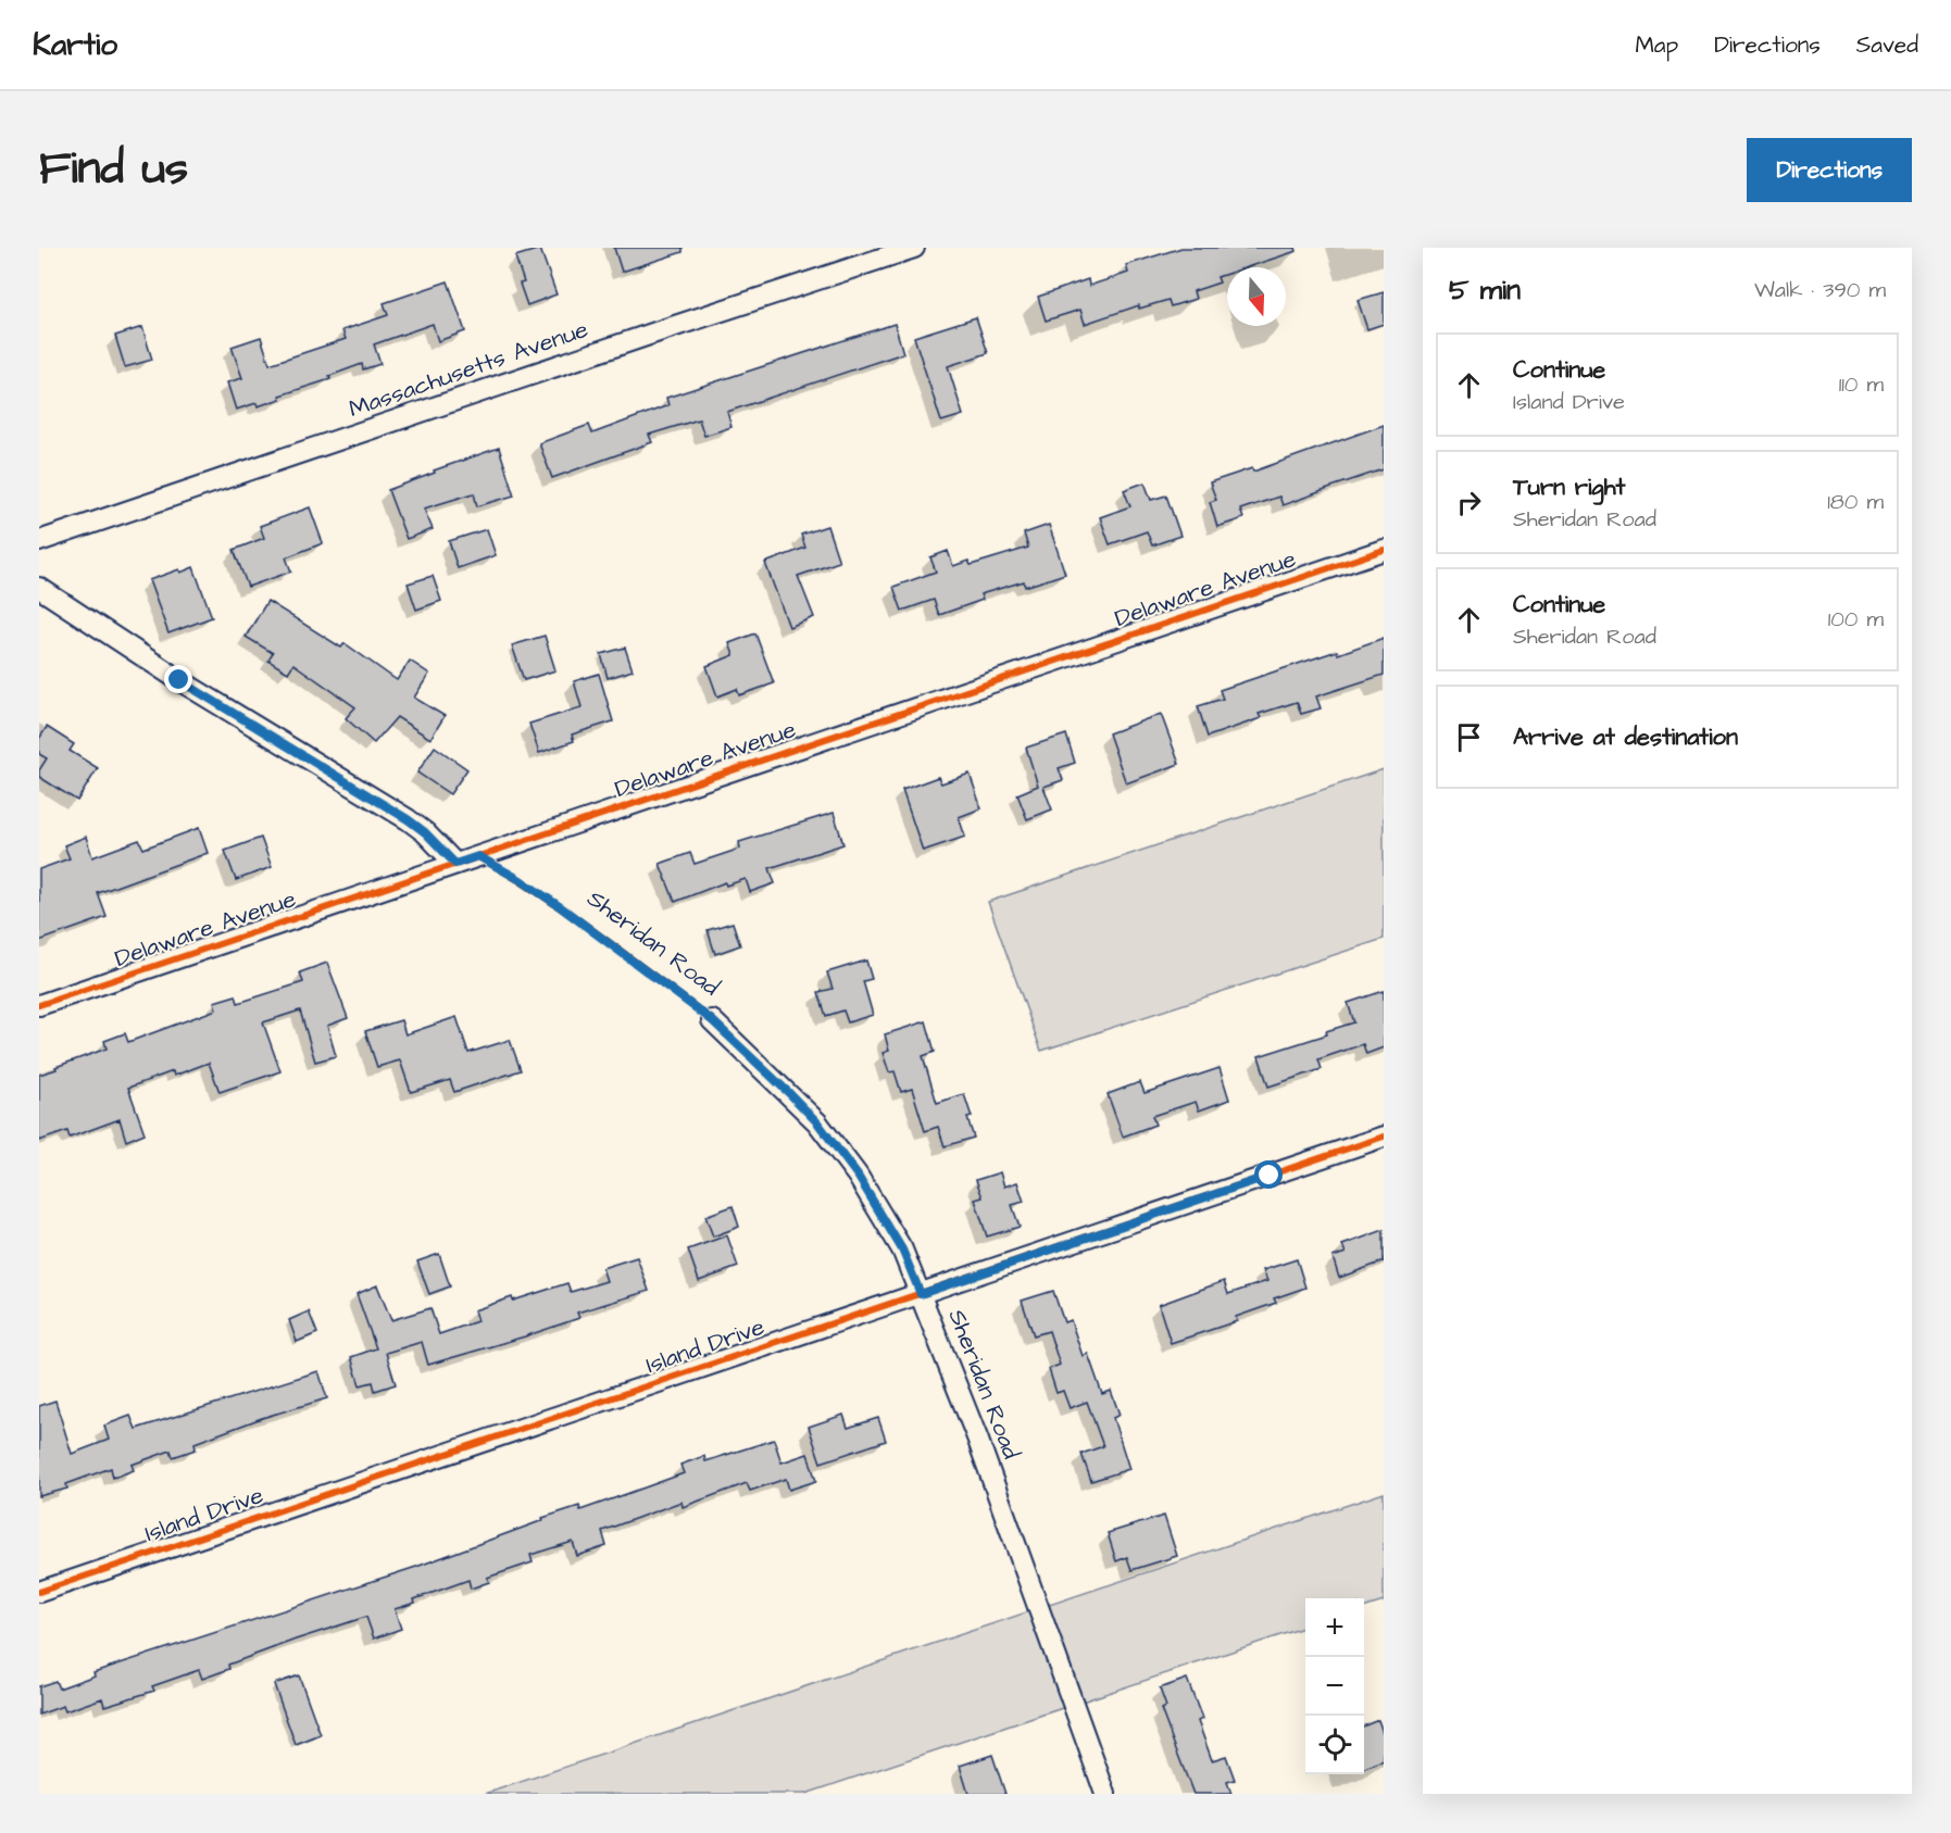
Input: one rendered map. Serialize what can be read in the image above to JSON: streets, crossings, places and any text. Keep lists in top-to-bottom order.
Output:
{
  "streets": {
    "street": [
      "Massachusetts Avenue",
      "Delaware Avenue",
      "Sheridan Road",
      "Island Drive"
    ]
  },
  "crossings": [
    ["Sheridan Road", "Island Drive"]
  ],
  "north": "bottom",
  "page": {
    "header": "Kartio",
    "nav": ["Map", "Directions", "Saved"],
    "title": "Find us",
    "buttons": "Directions",
    "heading": ["5 min", "Walk · 390 m"],
    "list": [
      ["Continue", "Island Drive", "110 m"],
      ["Turn right", "Sheridan Road", "180 m"],
      ["Continue", "Sheridan Road", "100 m"],
      "Arrive at destination"
    ],
    "map_buttons": ["+", "−"]
  }
}
